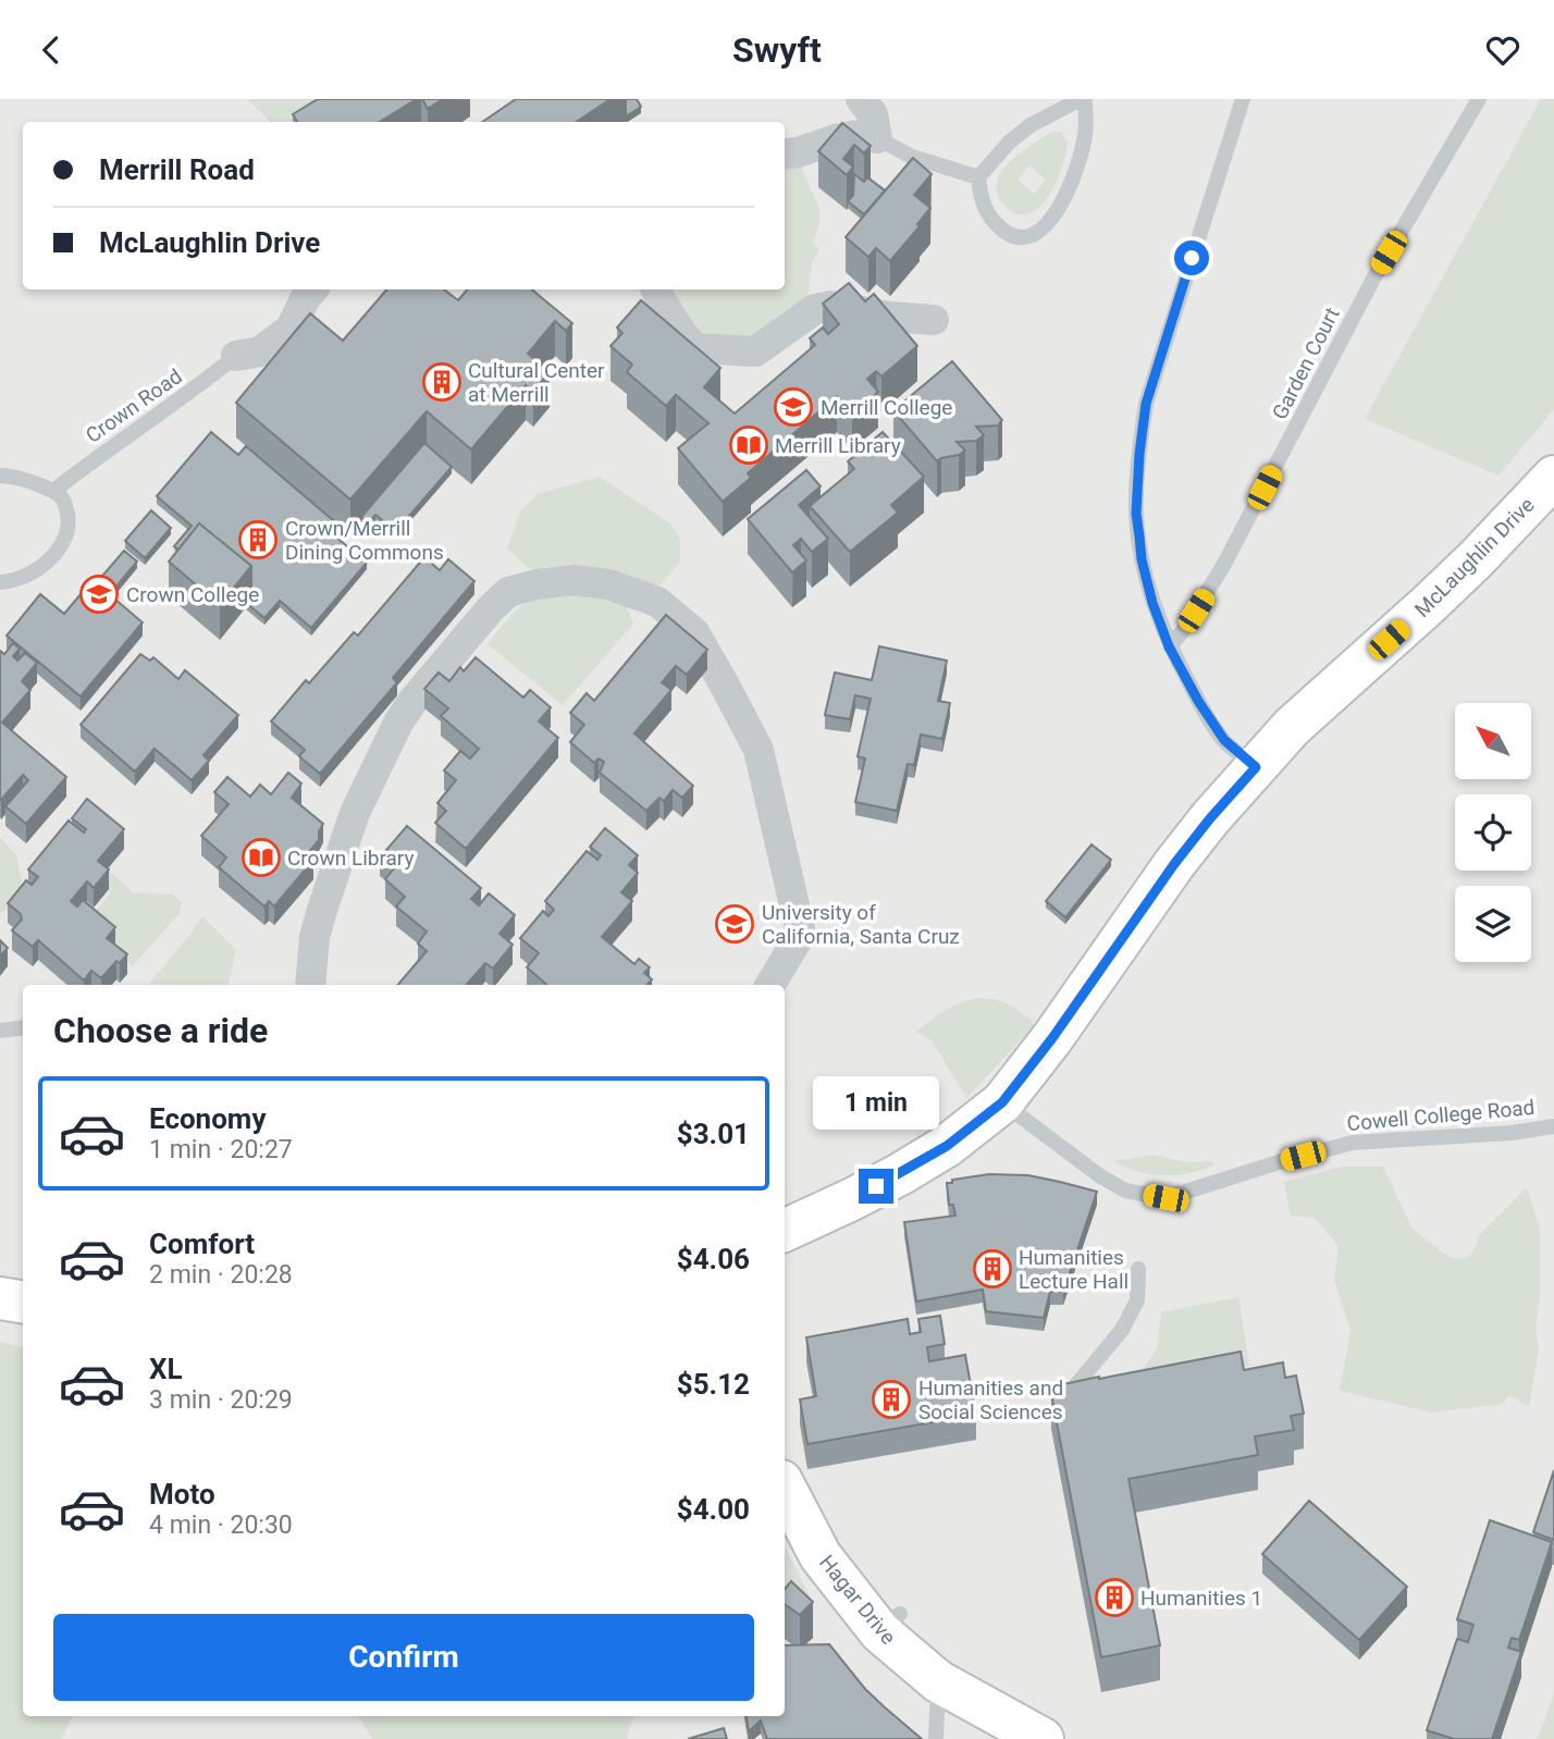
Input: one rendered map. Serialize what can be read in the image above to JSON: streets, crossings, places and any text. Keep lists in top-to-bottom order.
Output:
{
  "streets": {
    "street": ["McLaughlin Drive", "Hagar Drive"],
    "lane": ["Garden Court", "Crown Road", "Cowell College Road"]
  },
  "crossings": [
    ["McLaughlin Drive", "Cowell College Road"]
  ],
  "places": {
    "building": [
      "Cultural Center at Merrill",
      "Crown/Merrill Dining Commons",
      "Humanities Lecture Hall",
      "Humanities and Social Sciences",
      "Humanities 1"
    ],
    "school or university": ["Merrill College", "Crown College", "University of California, Santa Cruz"],
    "library": ["Merrill Library", "Crown Library"]
  },
  "north": "top left",
  "page": {
    "header": "Swyft",
    "banner": ["Merrill Road", "McLaughlin Drive"],
    "heading": "Choose a ride",
    "bubble": "1 min",
    "list": [
      {
        "name": "Economy",
        "note": "1 min · 20:27",
        "value": "$3.01"
      },
      {
        "name": "Comfort",
        "note": "2 min · 20:28",
        "value": "$4.06"
      },
      {
        "name": "XL",
        "note": "3 min · 20:29",
        "value": "$5.12"
      },
      {
        "name": "Moto",
        "note": "4 min · 20:30",
        "value": "$4.00"
      }
    ],
    "buttons": "Confirm"
  }
}
